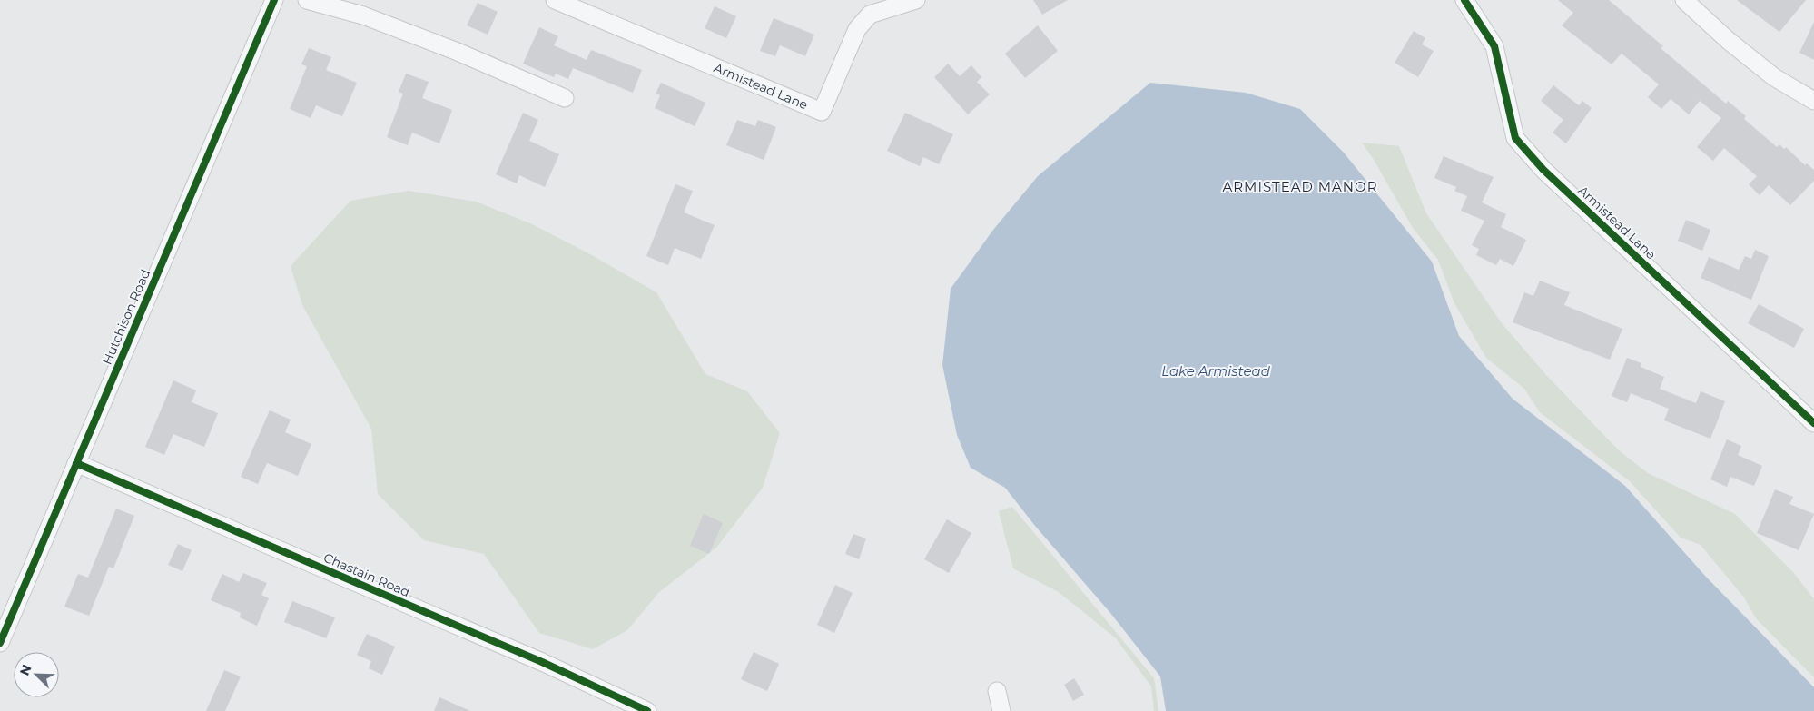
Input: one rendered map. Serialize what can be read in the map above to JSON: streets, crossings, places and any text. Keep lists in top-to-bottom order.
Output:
{
  "streets": {
    "street": ["Armistead Lane", "Hutchison Road", "Chastain Road"]
  },
  "crossings": [
    ["Hutchison Road", "Chastain Road"]
  ],
  "districts": ["ARMISTEAD MANOR"],
  "water": ["Lake Armistead"],
  "north": "top left"
}
